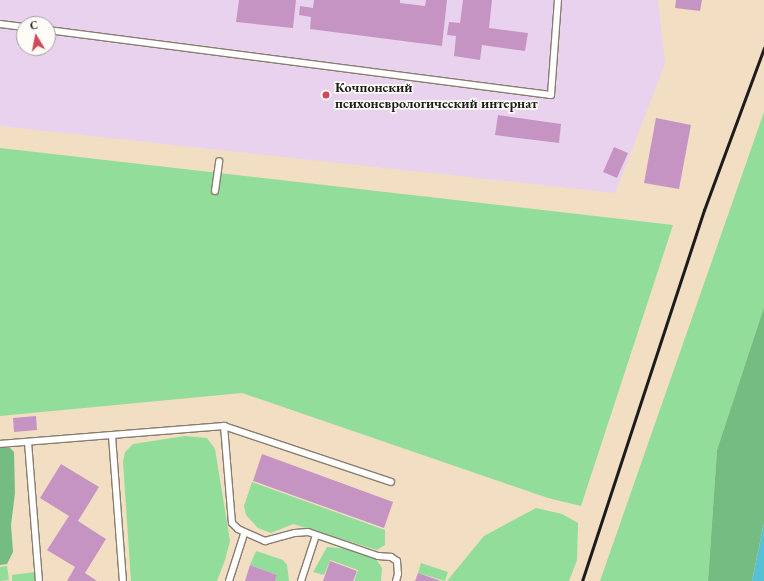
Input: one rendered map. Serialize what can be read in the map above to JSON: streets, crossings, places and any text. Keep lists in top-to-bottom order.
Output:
{
  "places": ["Кочпонский психоневрологический интернат"],
  "north": "top"
}
